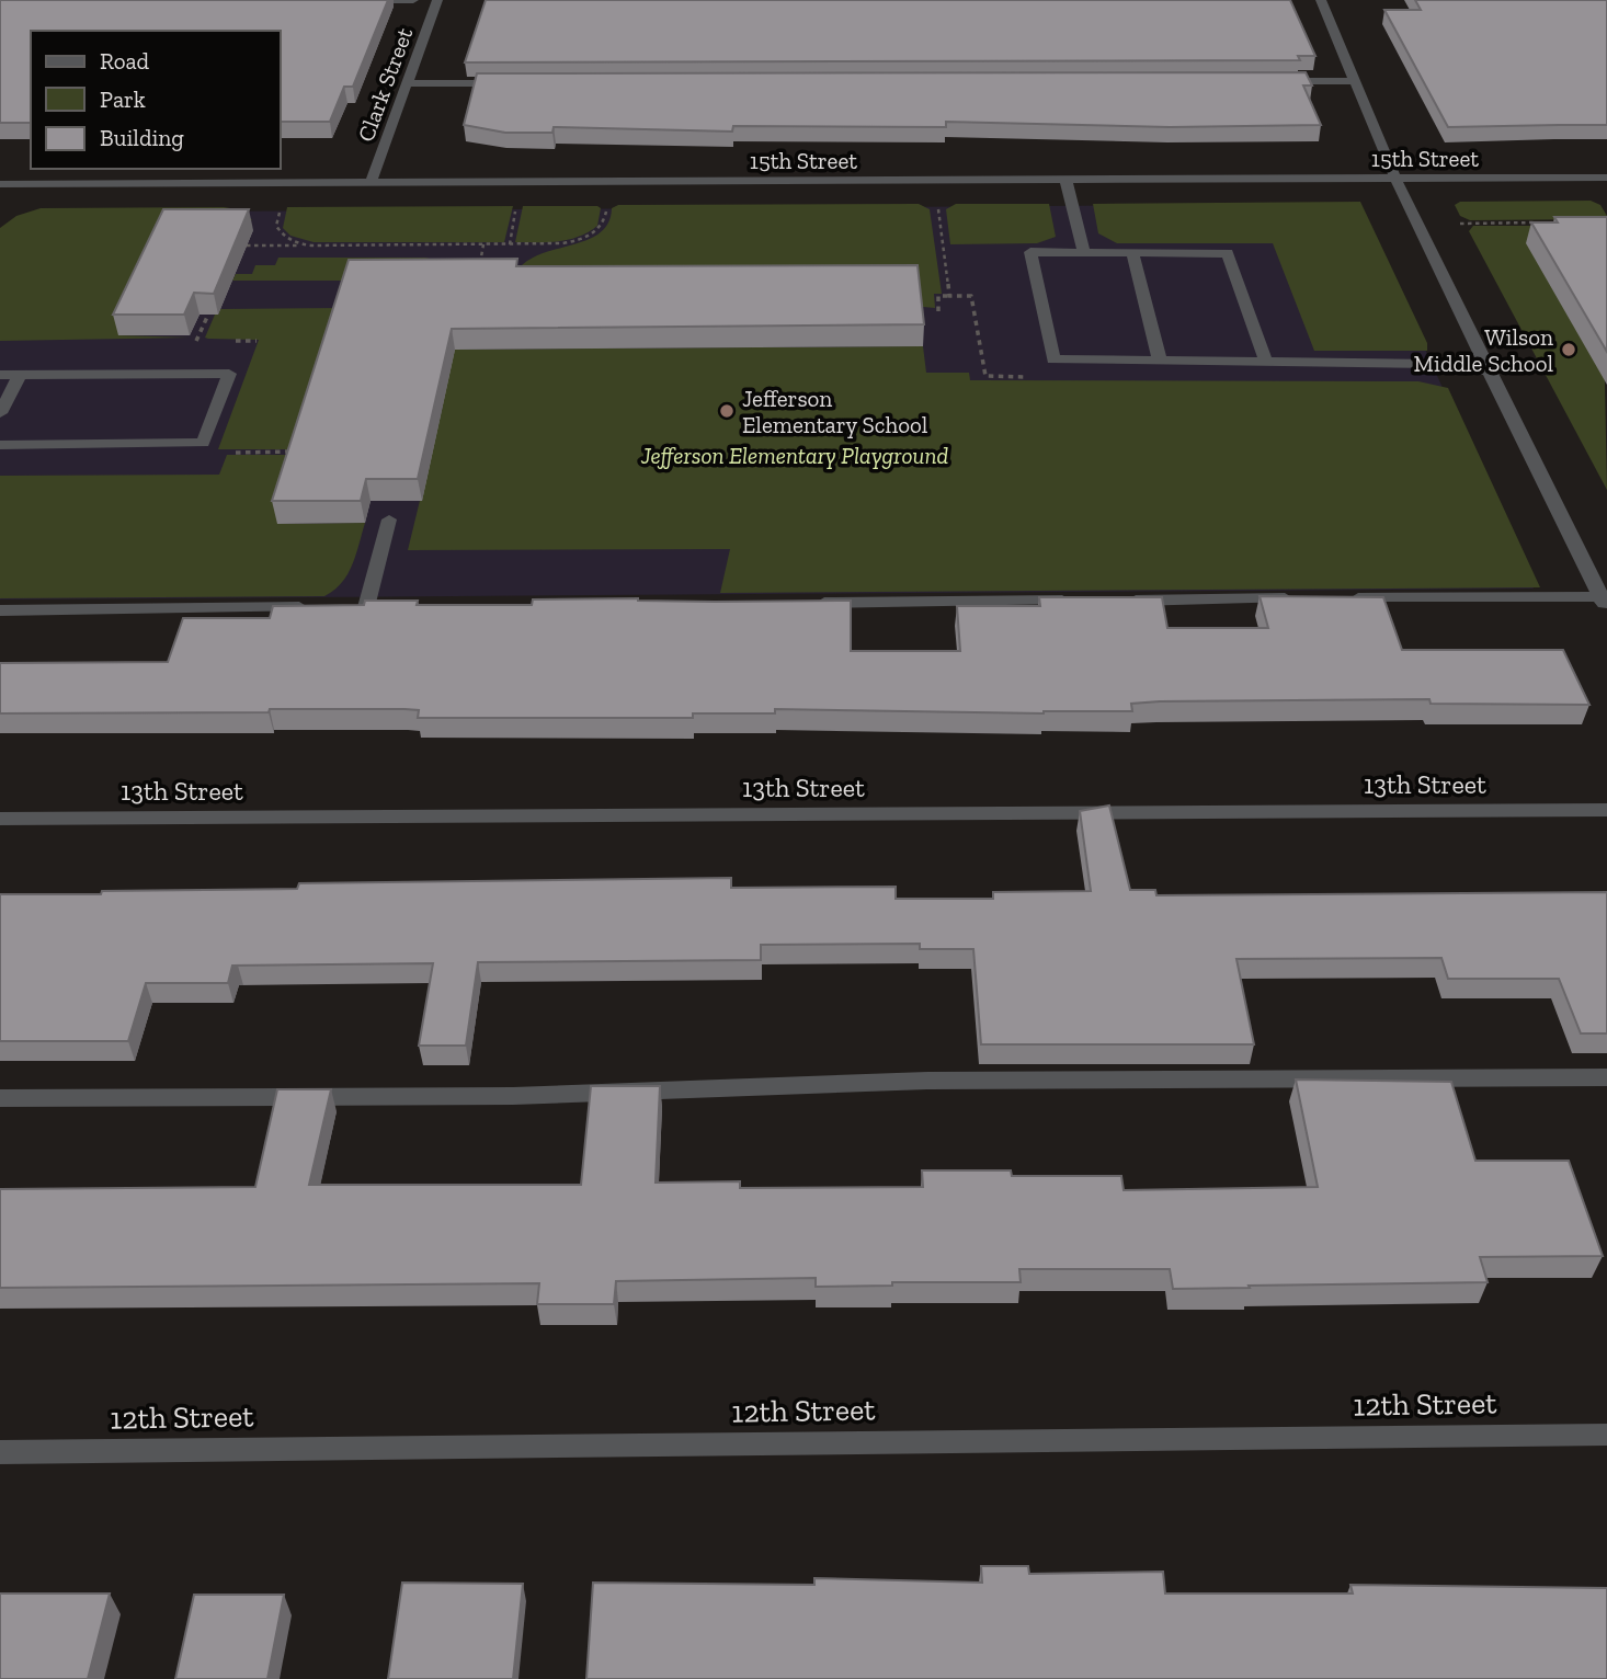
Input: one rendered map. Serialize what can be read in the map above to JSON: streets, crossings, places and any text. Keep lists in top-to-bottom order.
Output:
{
  "streets": {
    "street": [
      "Clark Street",
      "15th Street",
      "13th Street",
      "12th Street"
    ]
  },
  "crossings": [
    ["Clark Street", "15th Street"]
  ],
  "parks": ["Jefferson Elementary Playground"],
  "places": ["Wilson Middle School", "Jefferson Elementary School"],
  "legend": ["Road", "Park", "Building"]
}
